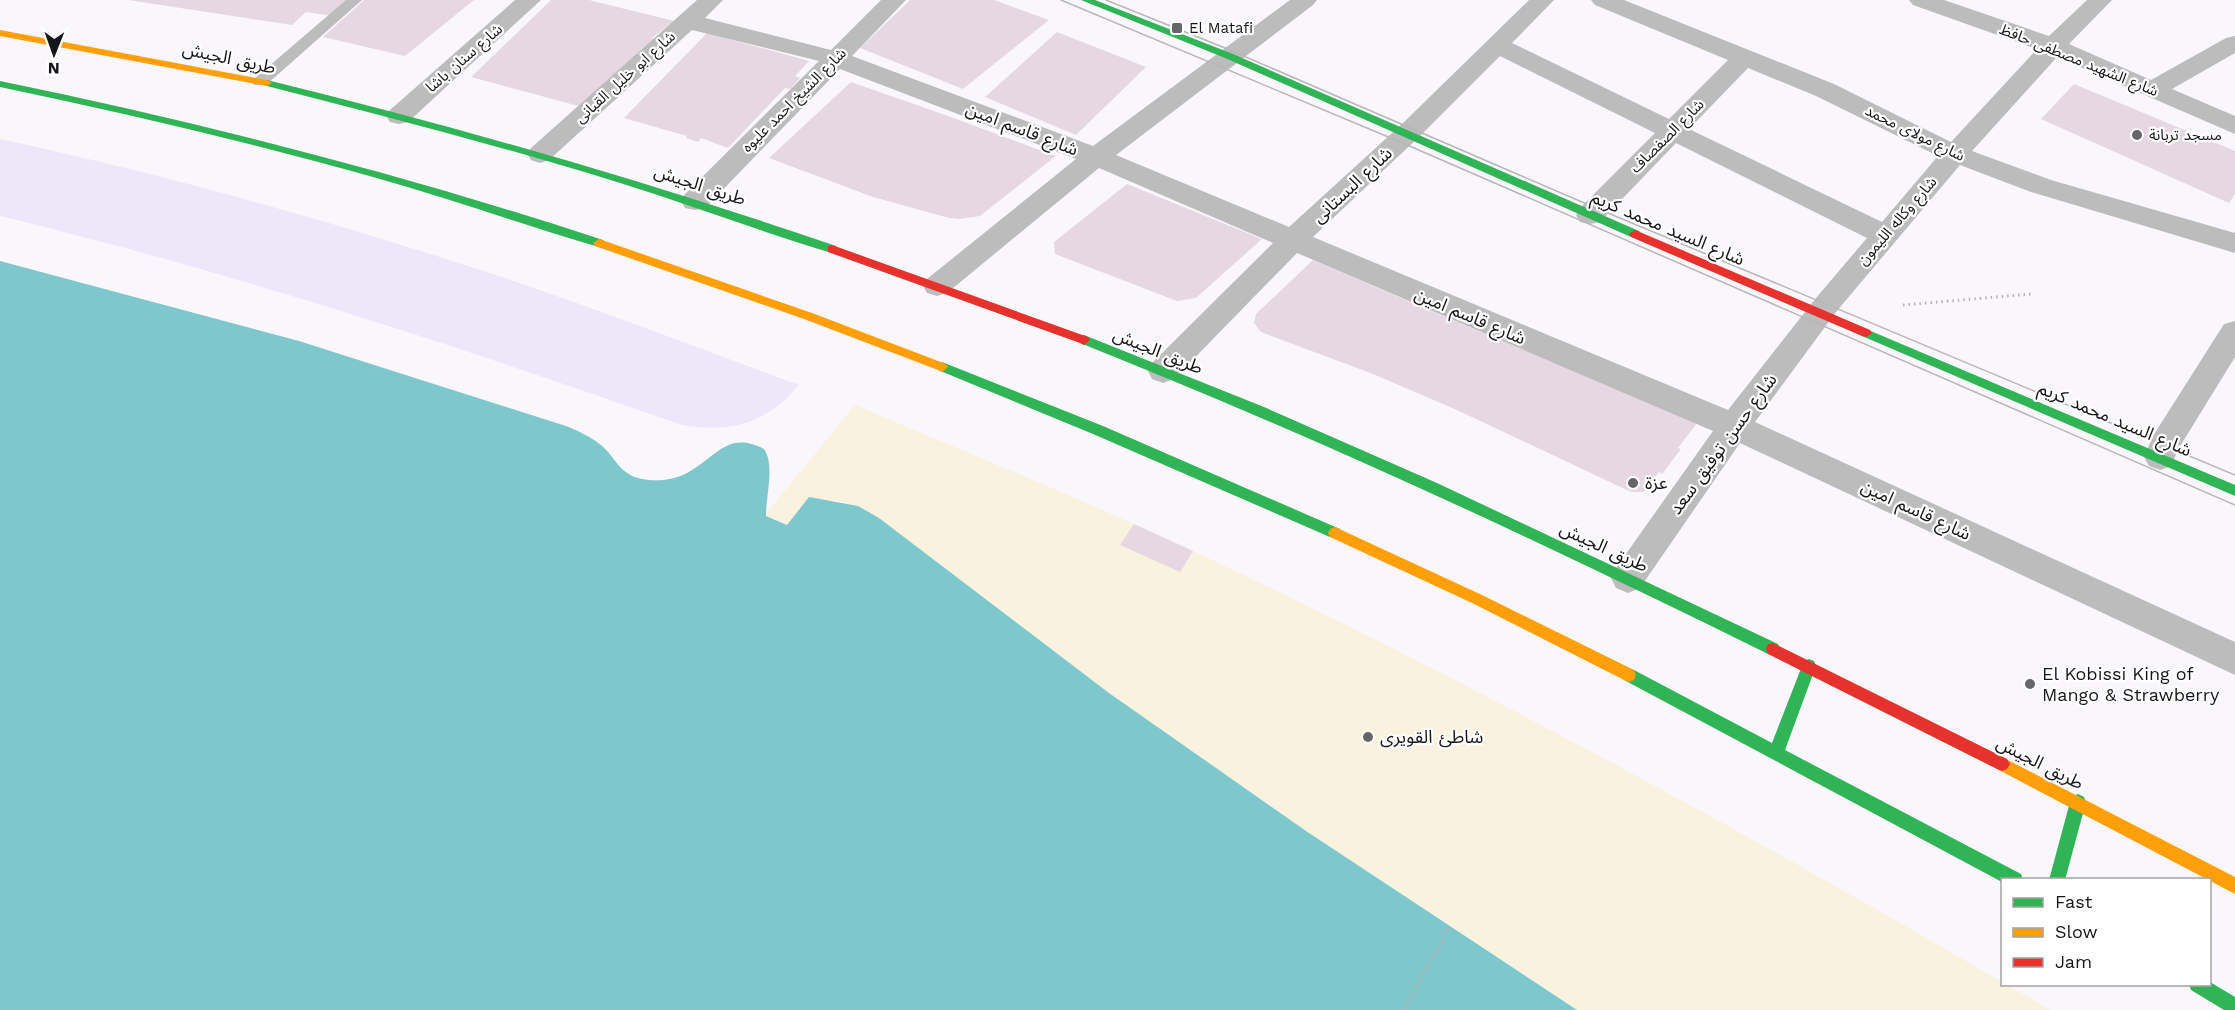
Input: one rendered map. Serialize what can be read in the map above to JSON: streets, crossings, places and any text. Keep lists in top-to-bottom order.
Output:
{
  "streets": {
    "main road": ["طريق الجيش", "شارع السيد محمد كريم"],
    "street": [
      "شارع سنان باشا",
      "شارع الشهيد مصطفى حافظ",
      "شارع ابو خليل القبانى",
      "شارع الشيخ احمد عليوه",
      "شارع قاسم امين",
      "شارع مولاى محمد",
      "شارع الصفصاف",
      "شارع البستانى",
      "شارع وكاله الليمون",
      "شارع حسن توفيق سعد"
    ]
  },
  "crossings": [
    ["طريق الجيش", "شارع سنان باشا"],
    ["طريق الجيش", "شارع ابو خليل القبانى"],
    ["طريق الجيش", "شارع الشيخ احمد عليوه"],
    ["طريق الجيش", "شارع البستانى"],
    ["طريق الجيش", "شارع حسن توفيق سعد"],
    ["شارع الشهيد مصطفى حافظ", "شارع وكاله الليمون"],
    ["شارع ابو خليل القبانى", "شارع قاسم امين"],
    ["شارع الشيخ احمد عليوه", "شارع قاسم امين"],
    ["شارع قاسم امين", "شارع البستانى"],
    ["شارع قاسم امين", "شارع حسن توفيق سعد"],
    ["شارع مولاى محمد", "شارع الصفصاف"],
    ["شارع مولاى محمد", "شارع وكاله الليمون"],
    ["شارع الصفصاف", "شارع السيد محمد كريم"],
    ["شارع البستانى", "شارع السيد محمد كريم"],
    ["شارع وكاله الليمون", "شارع السيد محمد كريم"],
    ["شارع وكاله الليمون", "شارع حسن توفيق سعد"],
    ["شارع السيد محمد كريم", "شارع حسن توفيق سعد"]
  ],
  "places": {
    "transit": ["El Matafi"],
    "other": [
      "مسجد تربانة",
      "عزة",
      "El Kobissi King of Mango & Strawberry",
      "شاطئ القويرى"
    ]
  },
  "legend": ["Fast", "Slow", "Jam"],
  "north": "bottom"
}
